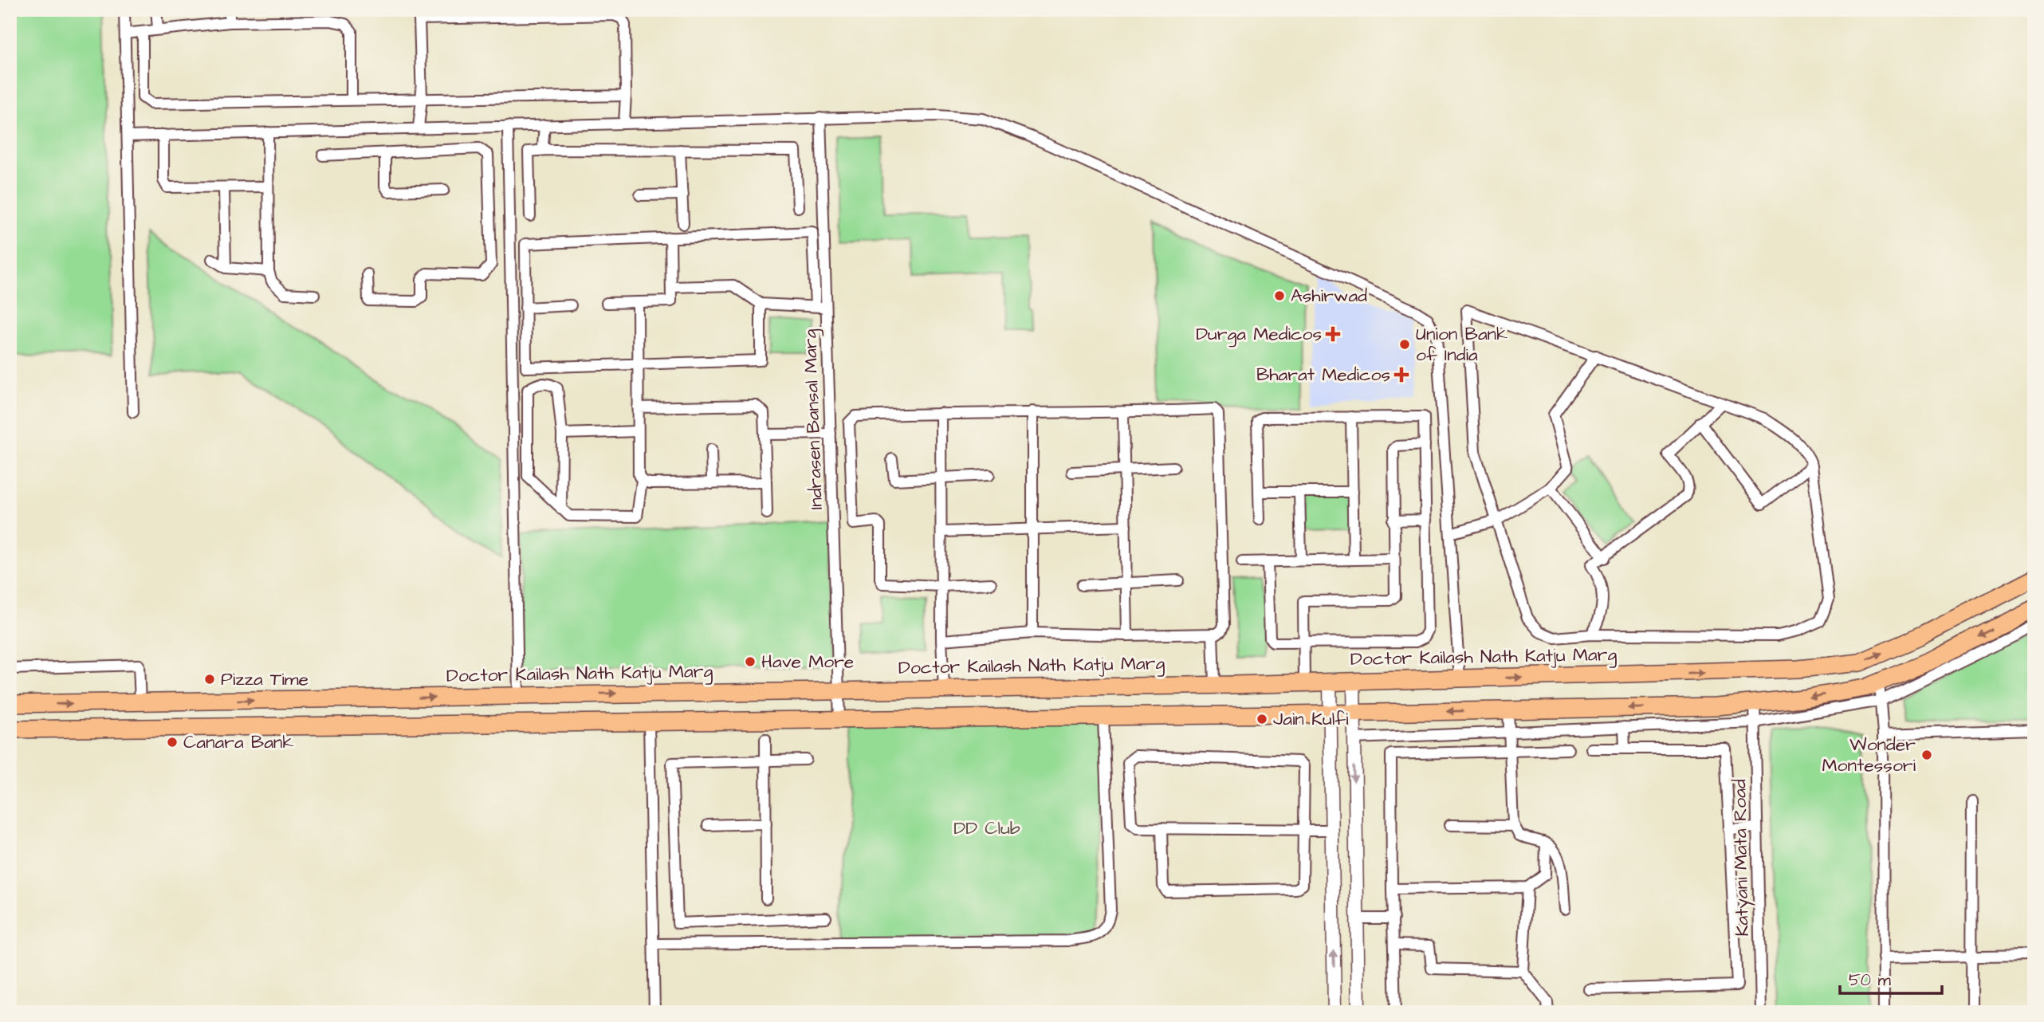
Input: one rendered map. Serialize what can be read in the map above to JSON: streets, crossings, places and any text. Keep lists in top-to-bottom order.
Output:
{
  "streets": {
    "main road": ["Doctor Kailash Nath Katju Marg"],
    "street": ["Indrasen Bansal Marg", "Katyani Mata Road"]
  },
  "crossings": [
    ["Indrasen Bansal Marg", "Doctor Kailash Nath Katju Marg"]
  ],
  "parks": ["DD Club"],
  "places": {
    "other": [
      "Ashirwad",
      "Union Bank of India",
      "Have More",
      "Pizza Time",
      "Jain Kulfi",
      "Canara Bank",
      "Wonder Montessori"
    ],
    "health": ["Durga Medicos", "Bharat Medicos"]
  },
  "scale_bar": "50 m"
}
